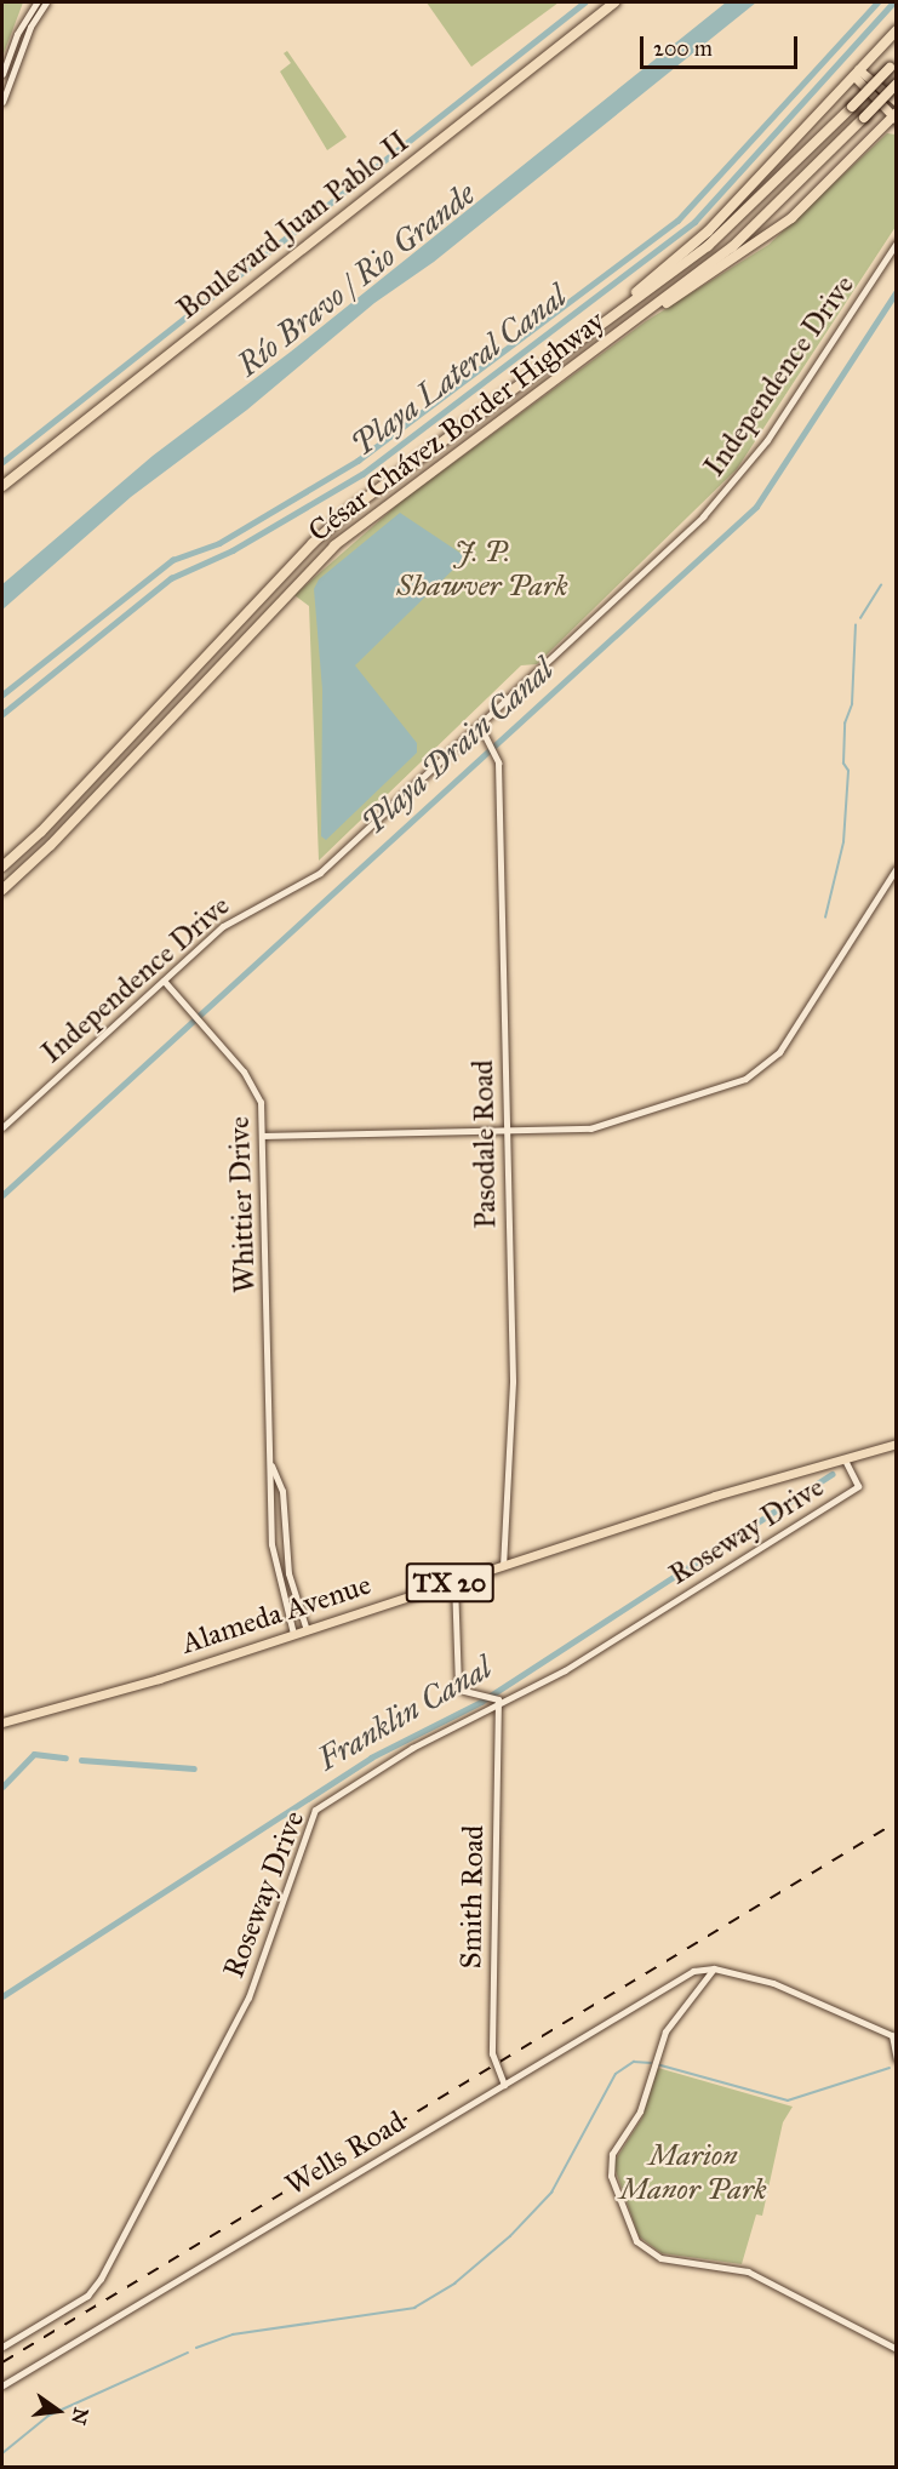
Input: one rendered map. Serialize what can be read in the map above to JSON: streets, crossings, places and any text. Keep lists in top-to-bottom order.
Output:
{
  "streets": {
    "highway": ["Boulevard Juan Pablo II", "César Chávez Border Highway"],
    "main road": ["TX 20", "Alameda Avenue"],
    "street": [
      "Independence Drive",
      "Pasodale Road",
      "Whittier Drive",
      "Roseway Drive",
      "Smith Road",
      "Wells Road"
    ]
  },
  "crossings": [
    ["Independence Drive", "Pasodale Road"],
    ["Independence Drive", "Whittier Drive"],
    ["Pasodale Road", "Alameda Avenue"],
    ["Whittier Drive", "Alameda Avenue"],
    ["Roseway Drive", "Alameda Avenue"],
    ["Roseway Drive", "Smith Road"],
    ["Smith Road", "Wells Road"]
  ],
  "water": [
    "Río Bravo / Rio Grande",
    "Playa Lateral Canal",
    "Playa Drain Canal",
    "Franklin Canal"
  ],
  "parks": ["J. P. Shawver Park", "Marion Manor Park"],
  "scale_bar": "200 m",
  "north": "right"
}
